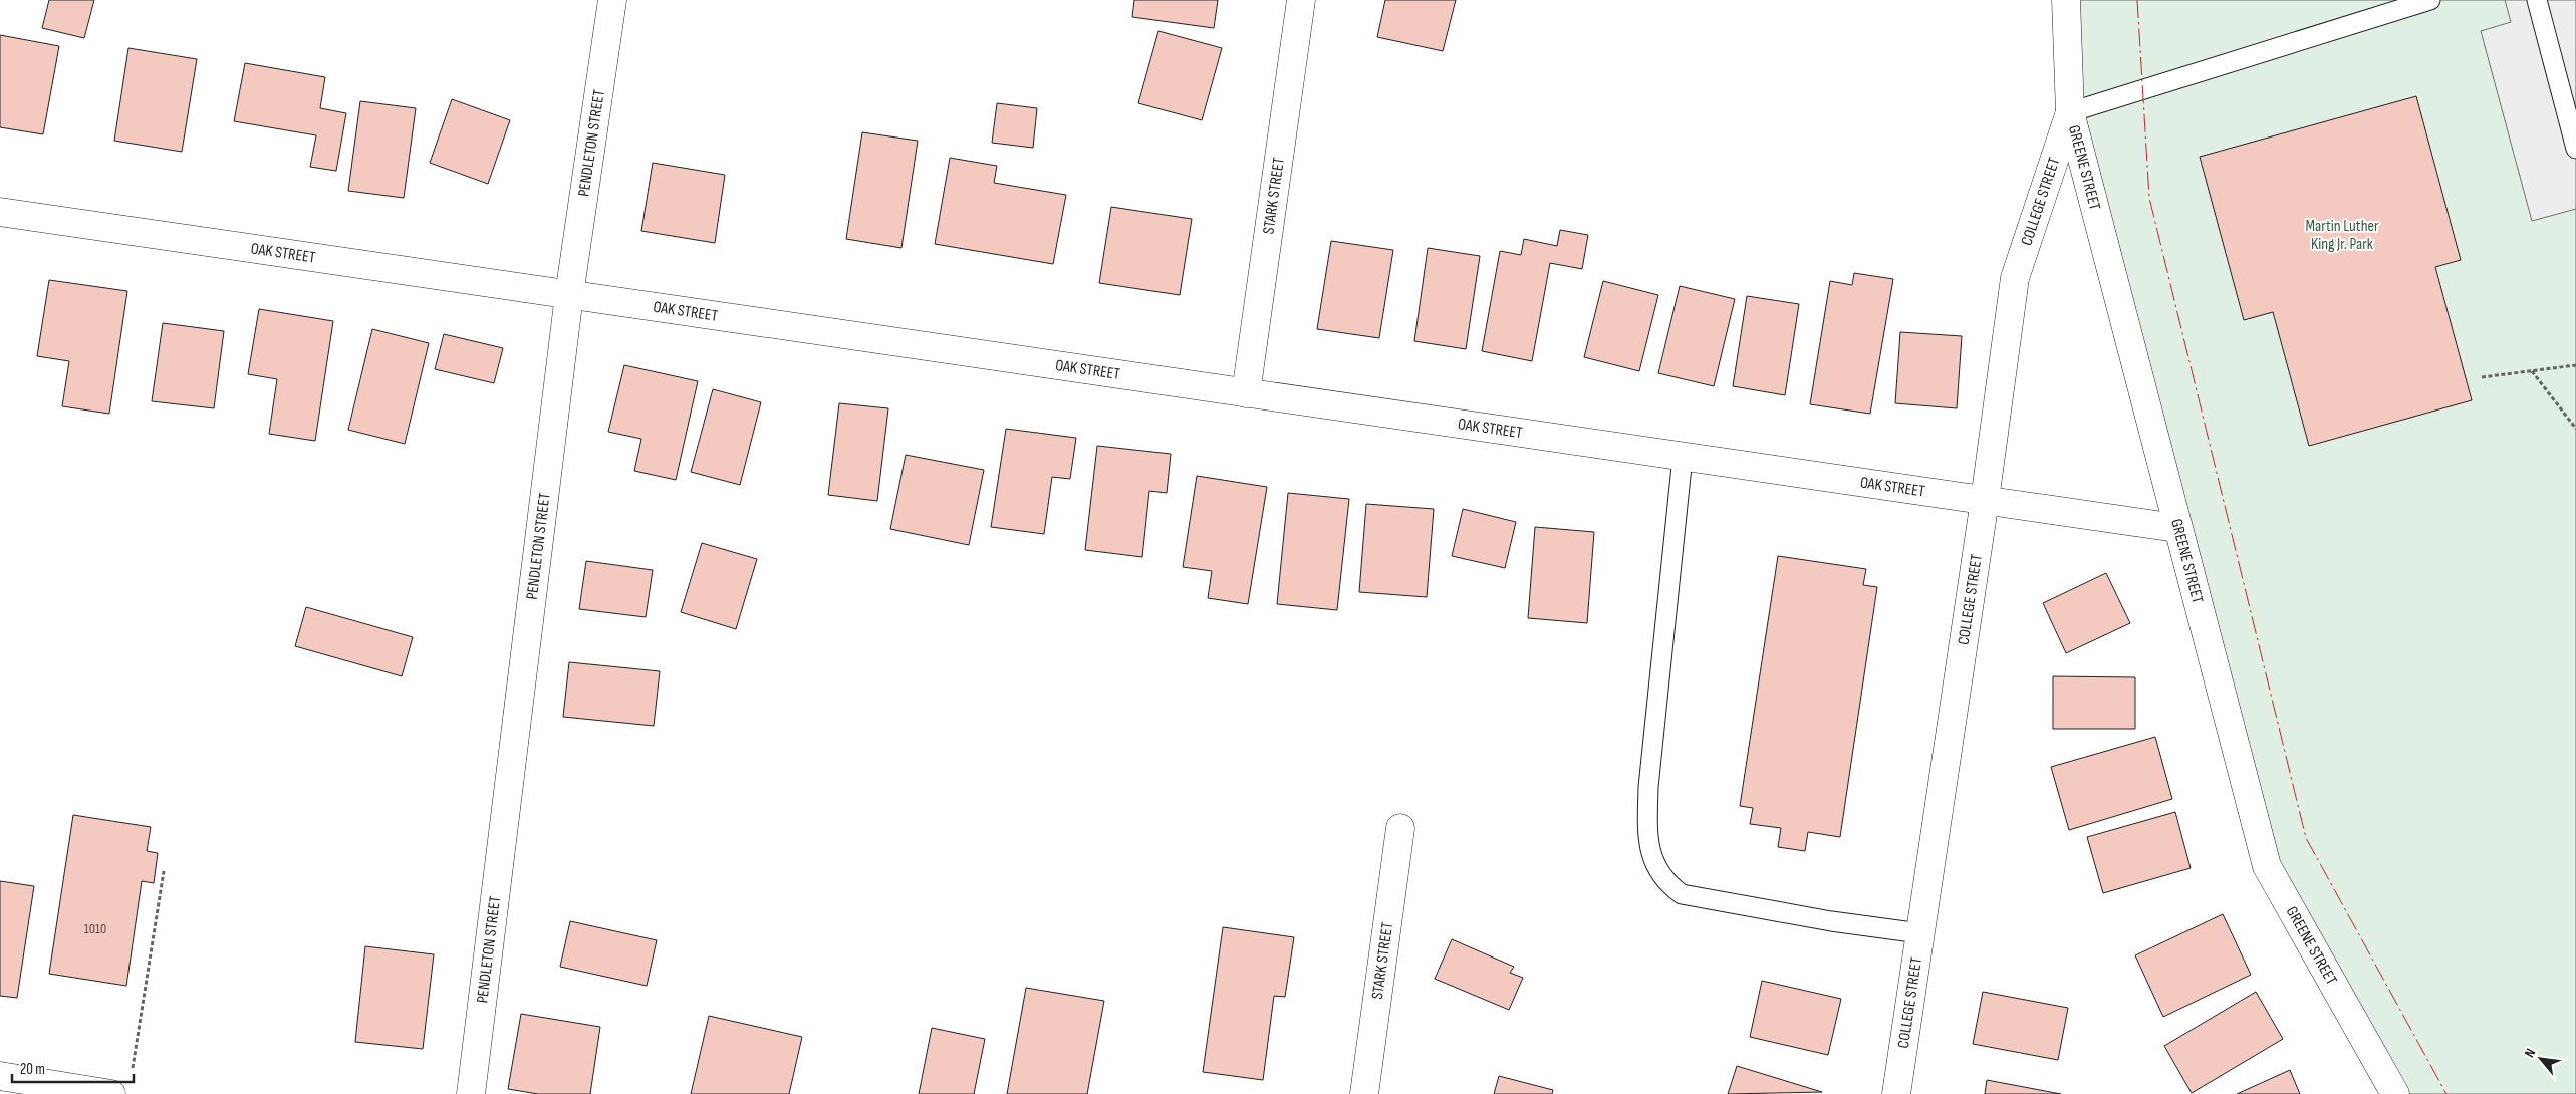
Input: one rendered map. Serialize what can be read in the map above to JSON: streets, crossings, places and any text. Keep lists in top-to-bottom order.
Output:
{
  "streets": {
    "street": [
      "PENDLETON STREET",
      "GREENE STREET",
      "STARK STREET",
      "COLLEGE STREET",
      "OAK STREET"
    ]
  },
  "crossings": [
    ["PENDLETON STREET", "OAK STREET"],
    ["GREENE STREET", "COLLEGE STREET"],
    ["GREENE STREET", "OAK STREET"],
    ["STARK STREET", "OAK STREET"],
    ["COLLEGE STREET", "OAK STREET"]
  ],
  "parks": ["Martin Luther King Jr. Park"],
  "house_numbers": ["1010"],
  "scale_bar": "20 m",
  "north": "top left"
}
